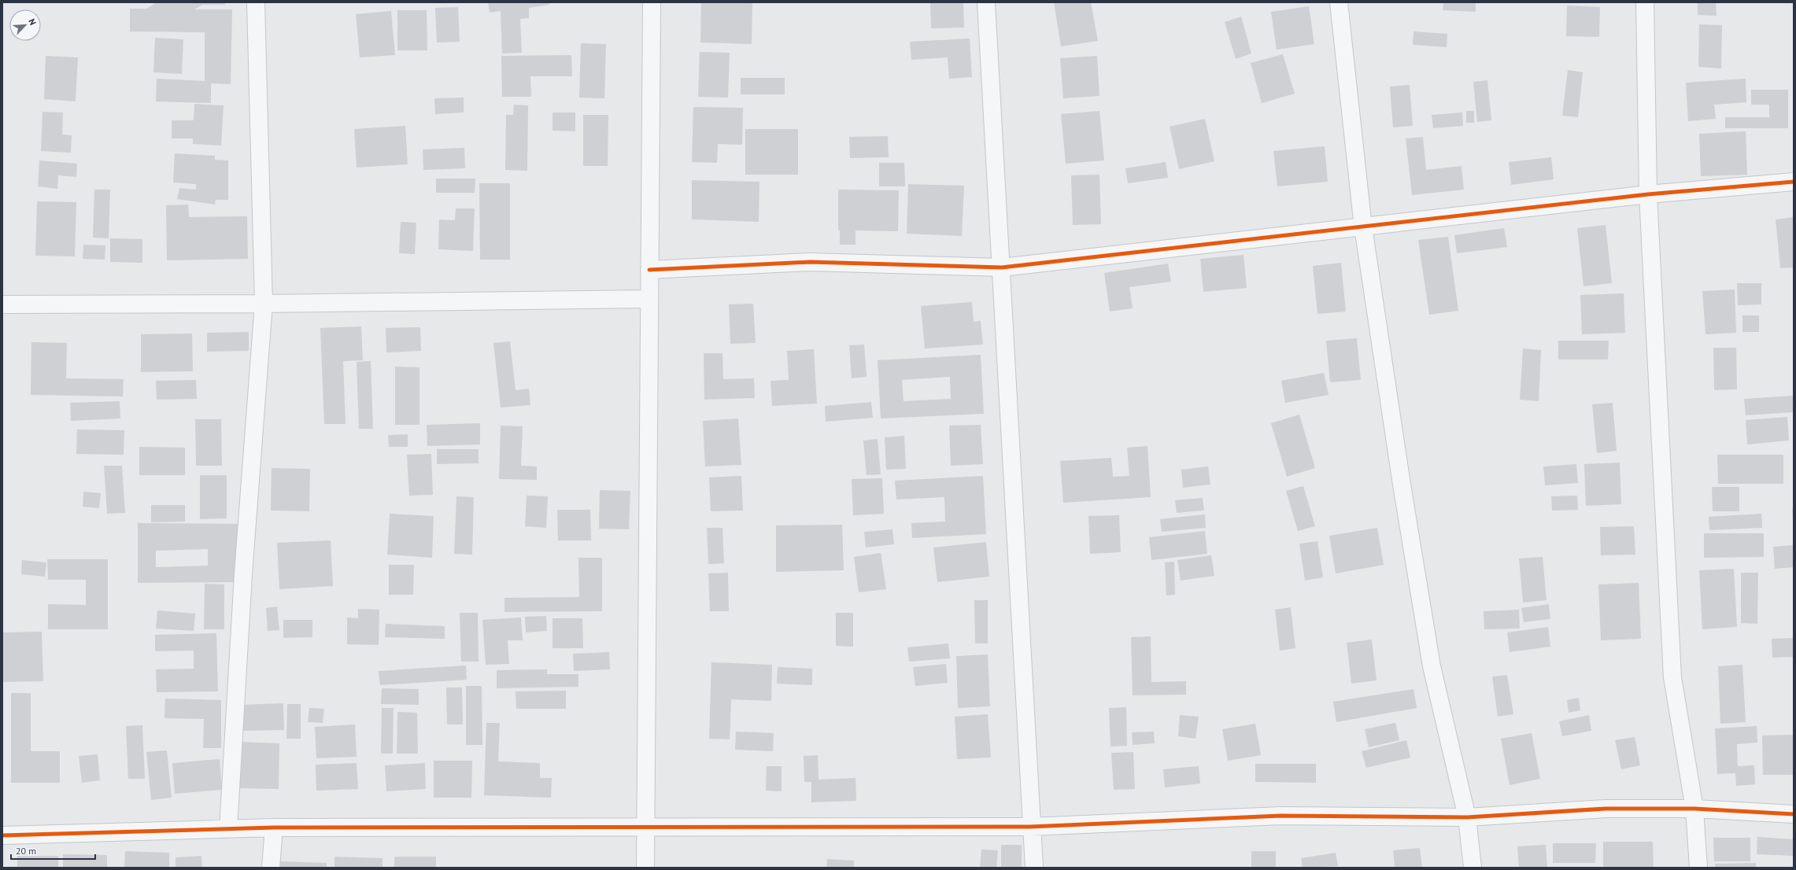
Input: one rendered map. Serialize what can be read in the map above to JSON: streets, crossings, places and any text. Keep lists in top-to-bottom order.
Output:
{
  "scale_bar": "20 m",
  "north": "top right"
}
